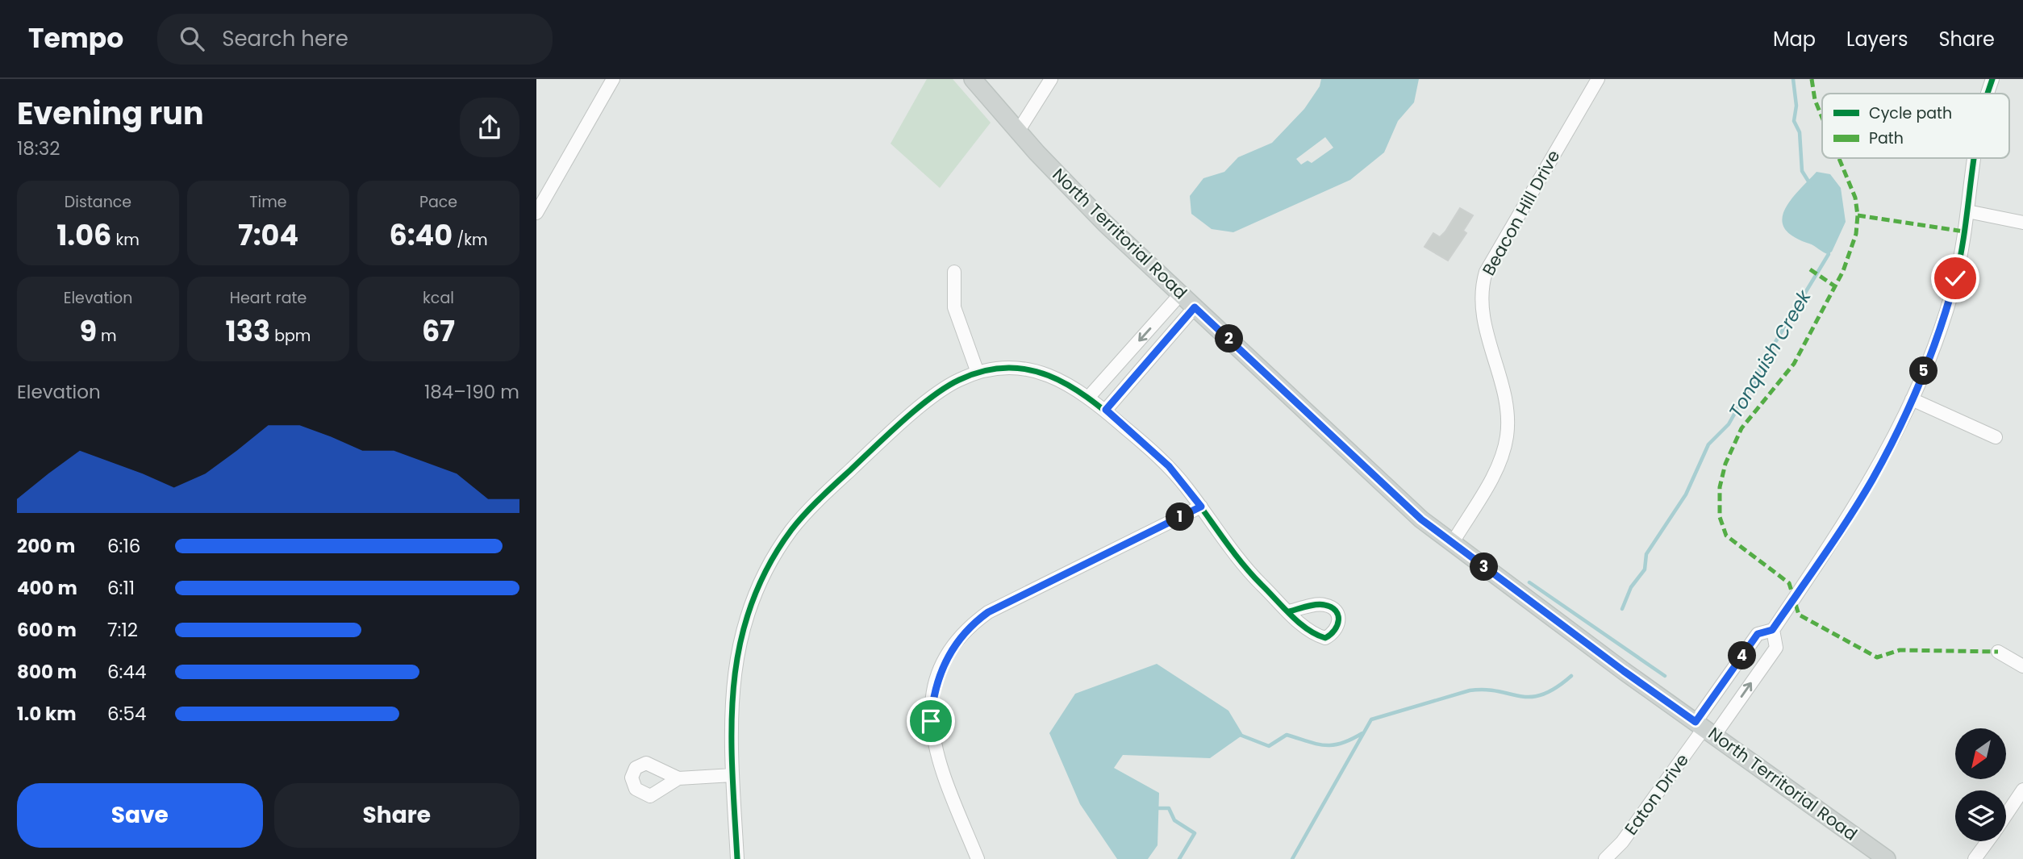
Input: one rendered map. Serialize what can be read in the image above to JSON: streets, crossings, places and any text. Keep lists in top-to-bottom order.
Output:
{
  "streets": {
    "main road": ["North Territorial Road"],
    "street": ["Beacon Hill Drive", "Eaton Drive"]
  },
  "crossings": [
    ["Beacon Hill Drive", "North Territorial Road"],
    ["North Territorial Road", "Eaton Drive"]
  ],
  "water": ["Tonquish Creek"],
  "legend": ["Cycle path", "Path"],
  "north": "bottom left",
  "page": {
    "header": "Tempo",
    "search": "Search here",
    "nav": ["Map", "Layers", "Share"],
    "heading": ["Evening run", "18:32"],
    "stats": [
      ["Distance", "1.06 km"],
      ["Time", "7:04"],
      ["Pace", "6:40 /km"],
      ["Elevation", "9 m"],
      ["Heart rate", "133 bpm"],
      ["kcal", "67"]
    ],
    "pins": [
      "2",
      "5",
      "1",
      "3",
      "4"
    ],
    "chart": ["Elevation", "184–190 m"],
    "list": [
      {
        "name": "200 m",
        "note": "6:16"
      },
      {
        "name": "400 m",
        "note": "6:11"
      },
      {
        "name": "600 m",
        "note": "7:12"
      },
      {
        "name": "800 m",
        "note": "6:44"
      },
      {
        "name": "1.0 km",
        "note": "6:54"
      }
    ],
    "buttons": ["Save", "Share"]
  }
}
